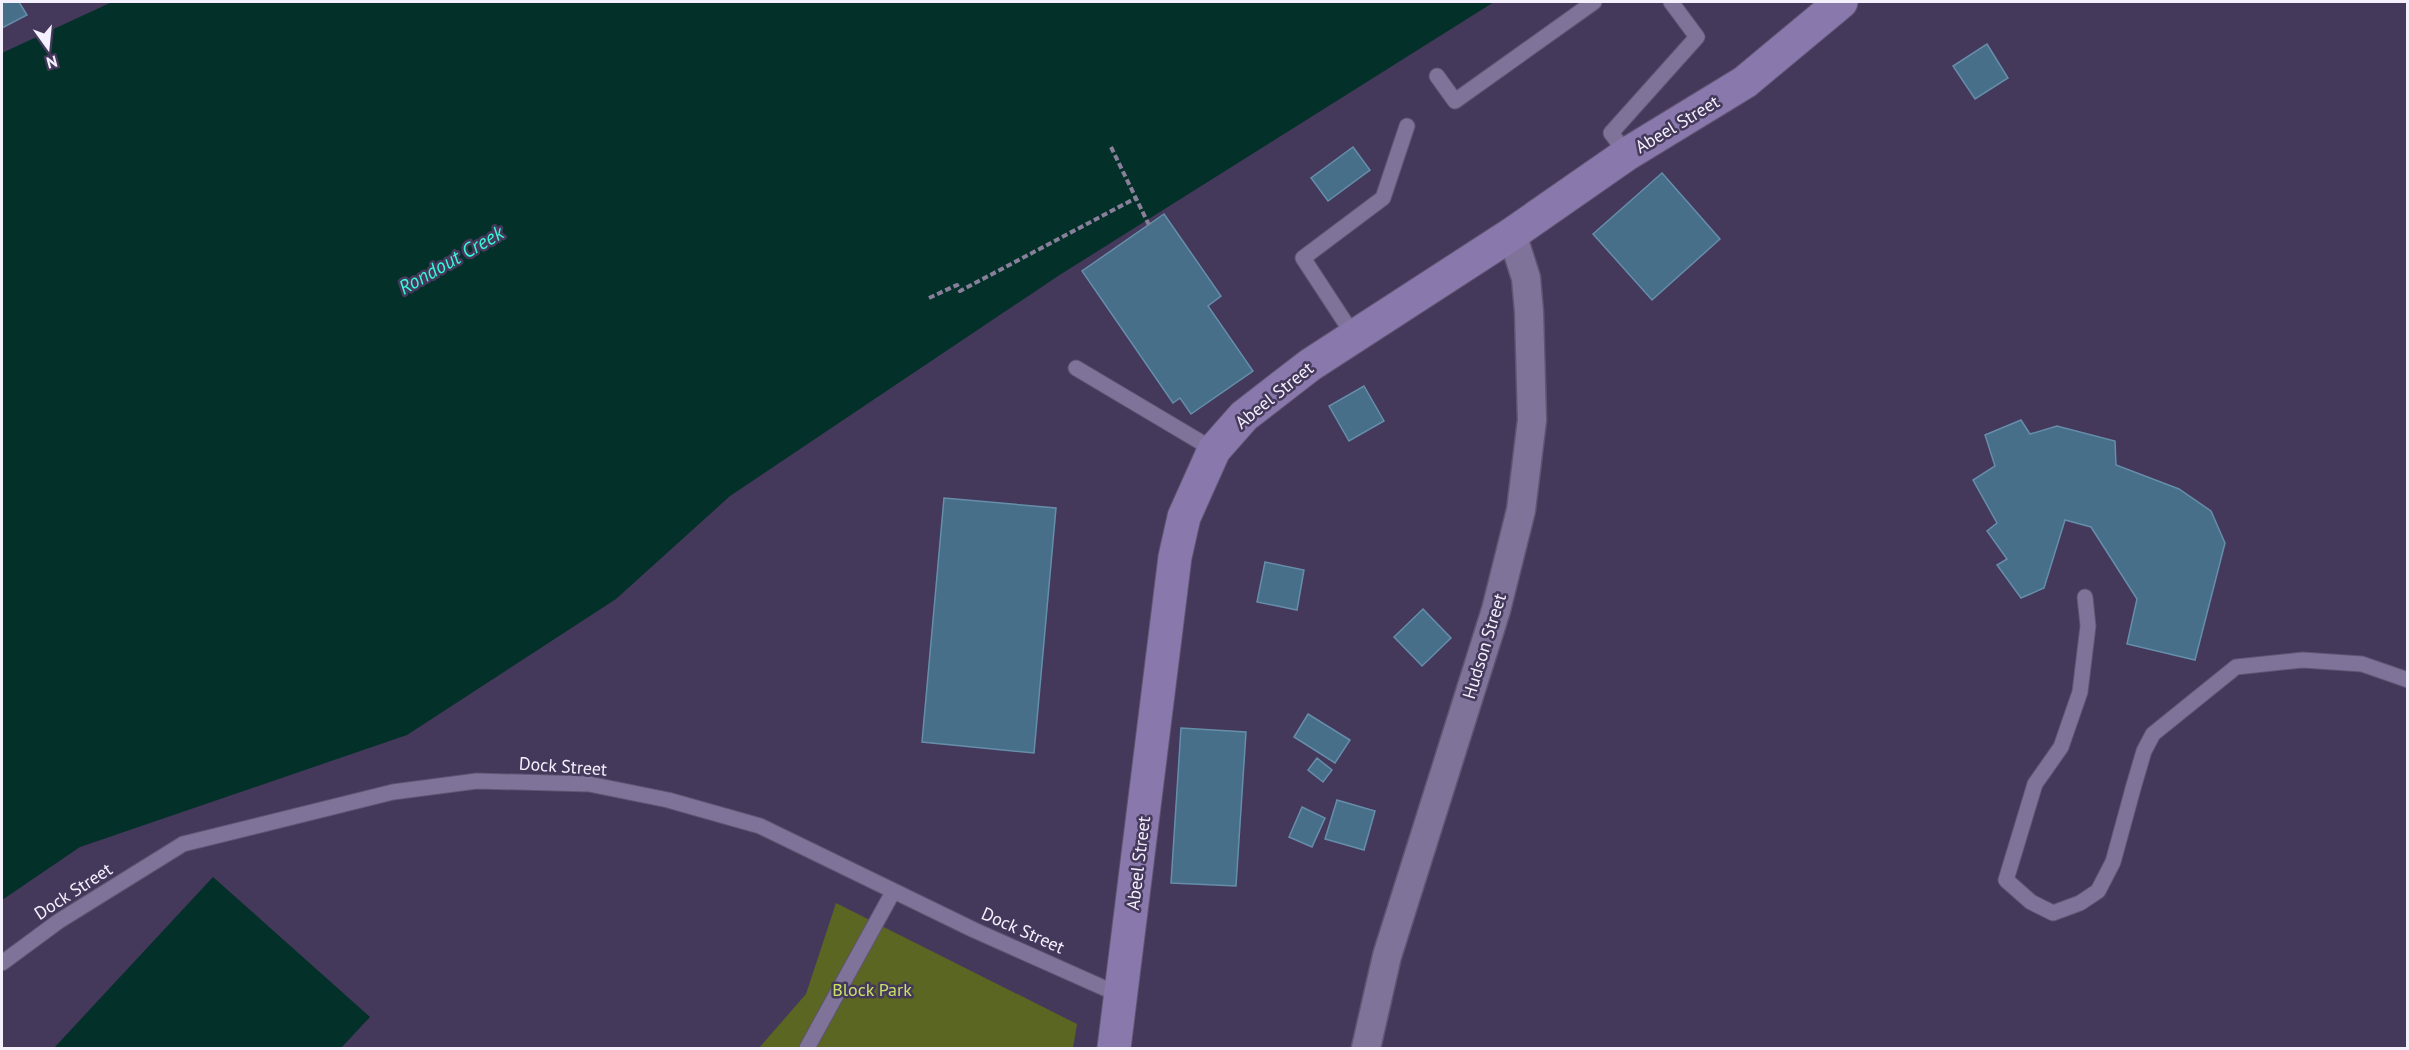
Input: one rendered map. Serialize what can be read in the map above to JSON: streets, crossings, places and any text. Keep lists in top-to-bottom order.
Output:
{
  "streets": {
    "street": ["Abeel Street", "Hudson Street"],
    "lane": ["Dock Street"]
  },
  "crossings": [
    ["Abeel Street", "Hudson Street"],
    ["Abeel Street", "Dock Street"]
  ],
  "water": ["Rondout Creek"],
  "parks": ["Block Park"],
  "north": "bottom"
}
